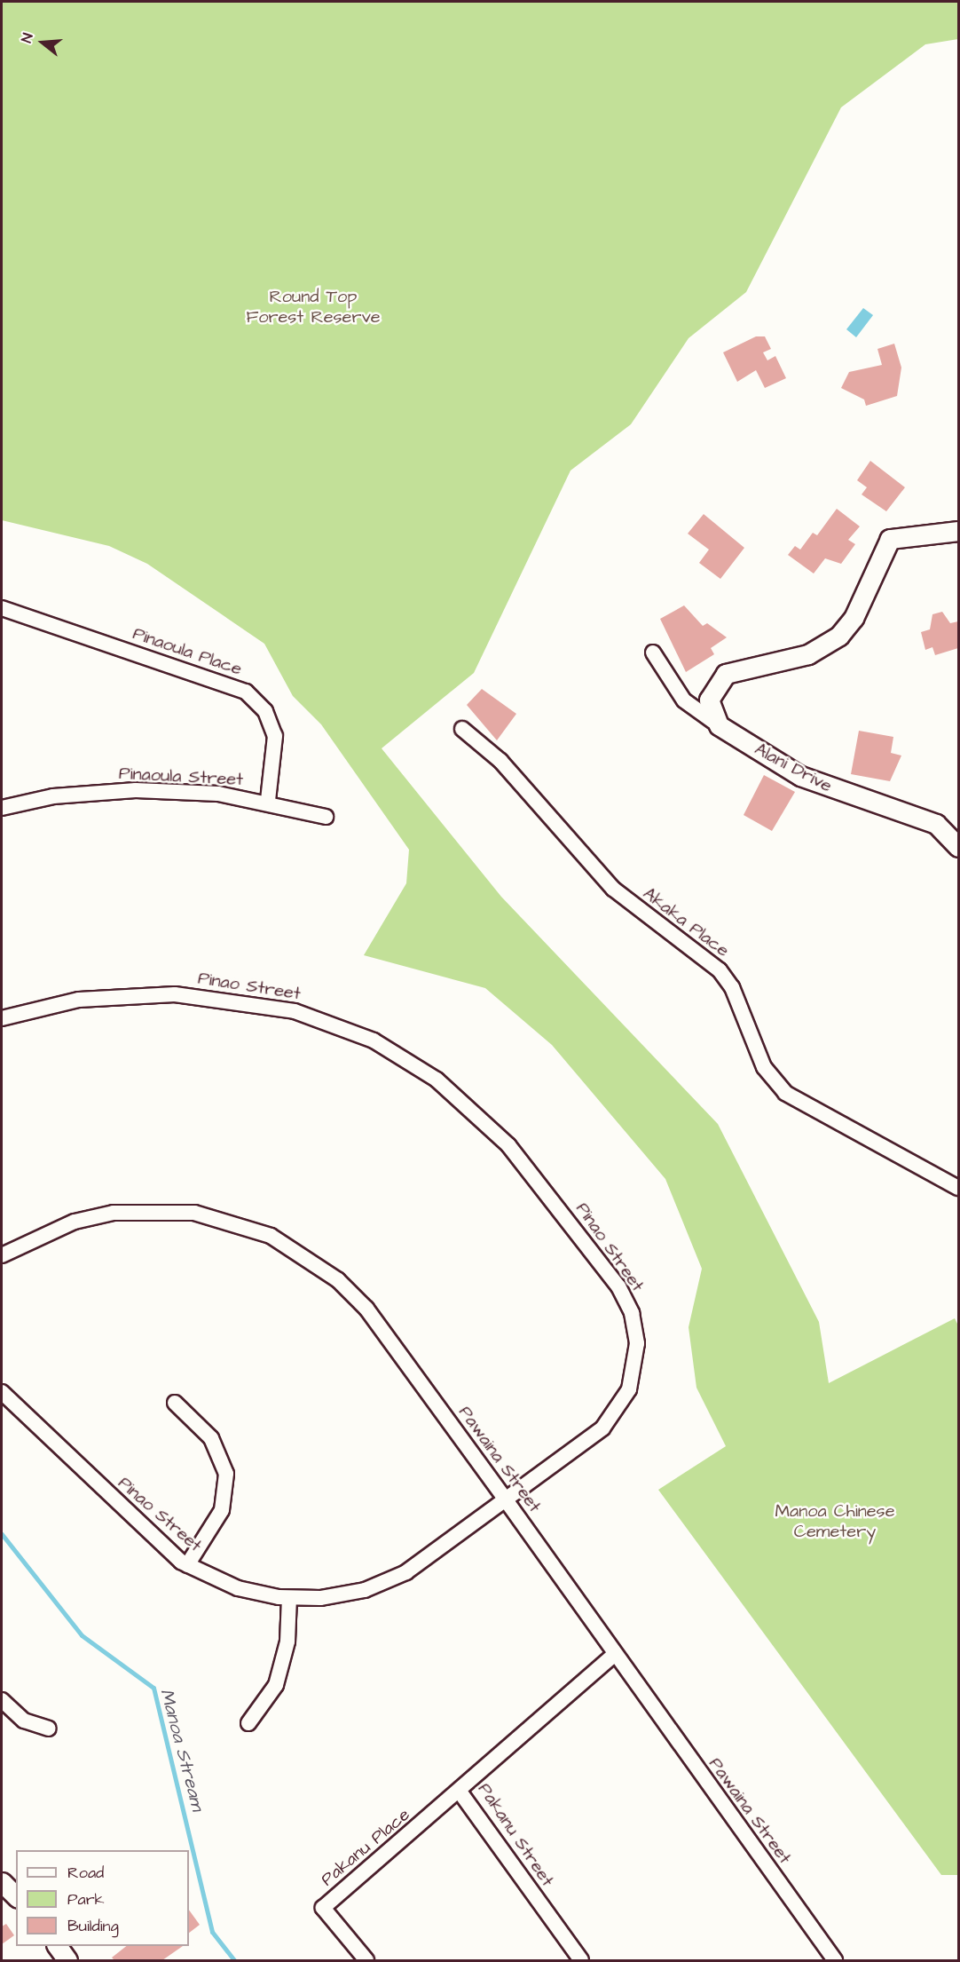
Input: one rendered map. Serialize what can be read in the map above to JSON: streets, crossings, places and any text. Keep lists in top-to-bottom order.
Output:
{
  "streets": {
    "street": [
      "Pinaoula Place",
      "Alani Drive",
      "Pinaoula Street",
      "Akaka Place",
      "Pinao Street",
      "Pawaina Street",
      "Pakanu Street",
      "Pakanu Place"
    ]
  },
  "crossings": [
    ["Pinaoula Place", "Pinaoula Street"],
    ["Pinao Street", "Pawaina Street"],
    ["Pawaina Street", "Pakanu Street"],
    ["Pakanu Street", "Pakanu Place"]
  ],
  "water": ["Manoa Stream"],
  "parks": ["Round Top Forest Reserve", "Manoa Chinese Cemetery"],
  "legend": ["Road", "Park", "Building"],
  "north": "left"
}
